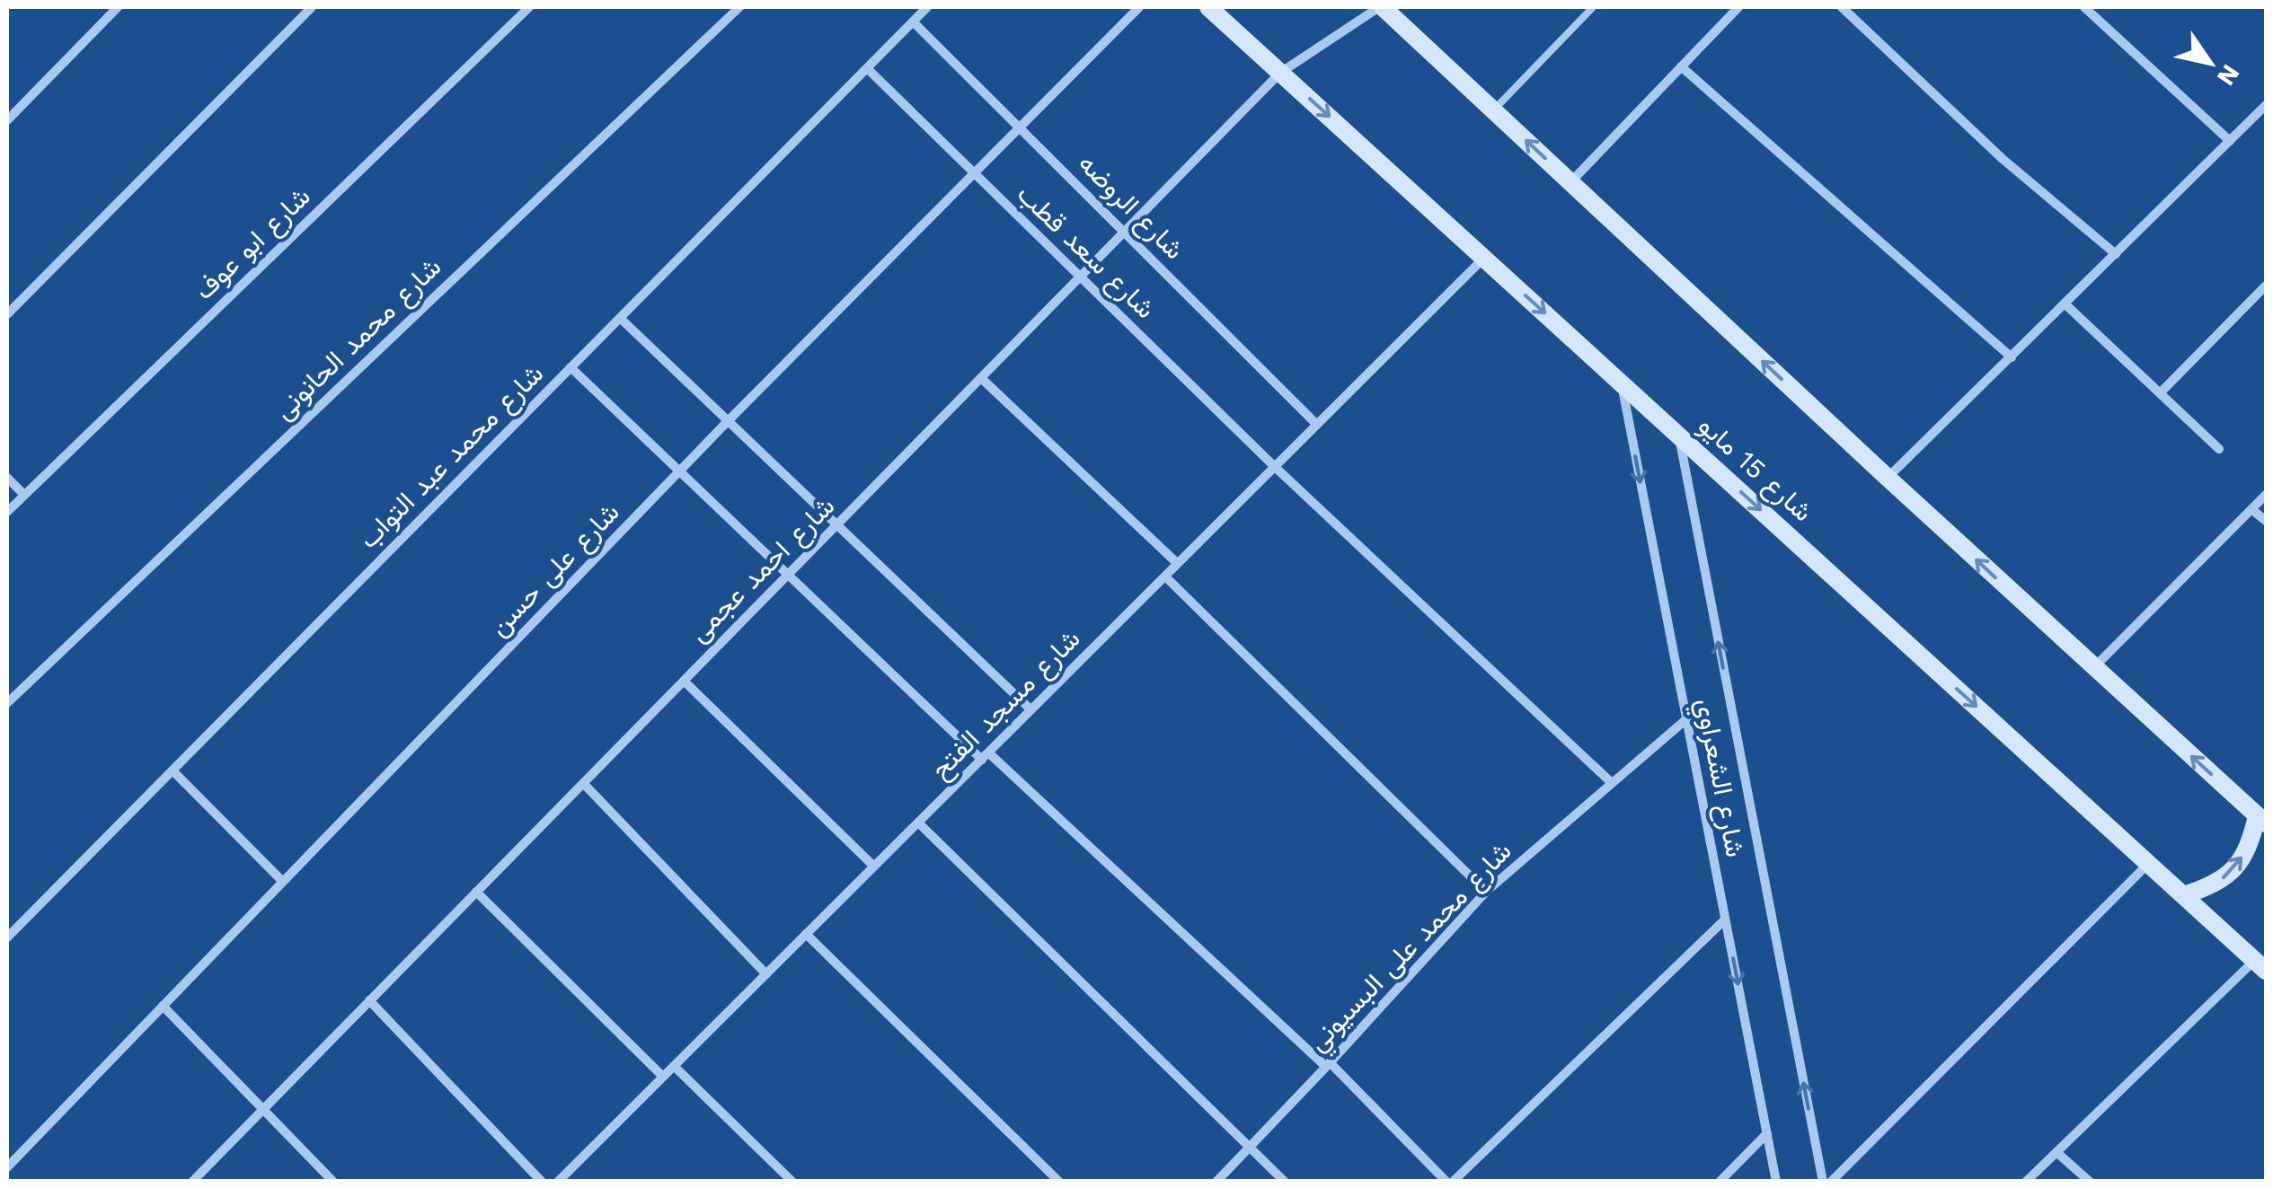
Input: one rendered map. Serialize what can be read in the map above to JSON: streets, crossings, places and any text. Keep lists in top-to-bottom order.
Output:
{
  "streets": {
    "main road": ["شارع 15 مايو"],
    "street": [
      "شارع الروضه",
      "شارع ابو عوف",
      "شارع سعد قطب",
      "شارع محمد الحانونى",
      "شارع محمد عبد التواب",
      "شارع على حسن",
      "شارع احمد عجمى",
      "شارع مسجد الفتح",
      "شارع الشعراوي",
      "شارع محمد على البسيوني"
    ]
  },
  "crossings": [
    ["شارع الروضه", "شارع محمد عبد التواب"],
    ["شارع الروضه", "شارع على حسن"],
    ["شارع الروضه", "شارع احمد عجمى"],
    ["شارع الروضه", "شارع مسجد الفتح"],
    ["شارع سعد قطب", "شارع محمد عبد التواب"],
    ["شارع سعد قطب", "شارع على حسن"],
    ["شارع سعد قطب", "شارع احمد عجمى"],
    ["شارع سعد قطب", "شارع مسجد الفتح"],
    ["شارع سعد قطب", "شارع محمد على البسيوني"],
    ["شارع 15 مايو", "شارع احمد عجمى"],
    ["شارع 15 مايو", "شارع مسجد الفتح"],
    ["شارع 15 مايو", "شارع الشعراوي"],
    ["شارع الشعراوي", "شارع محمد على البسيوني"]
  ],
  "north": "bottom right"
}
